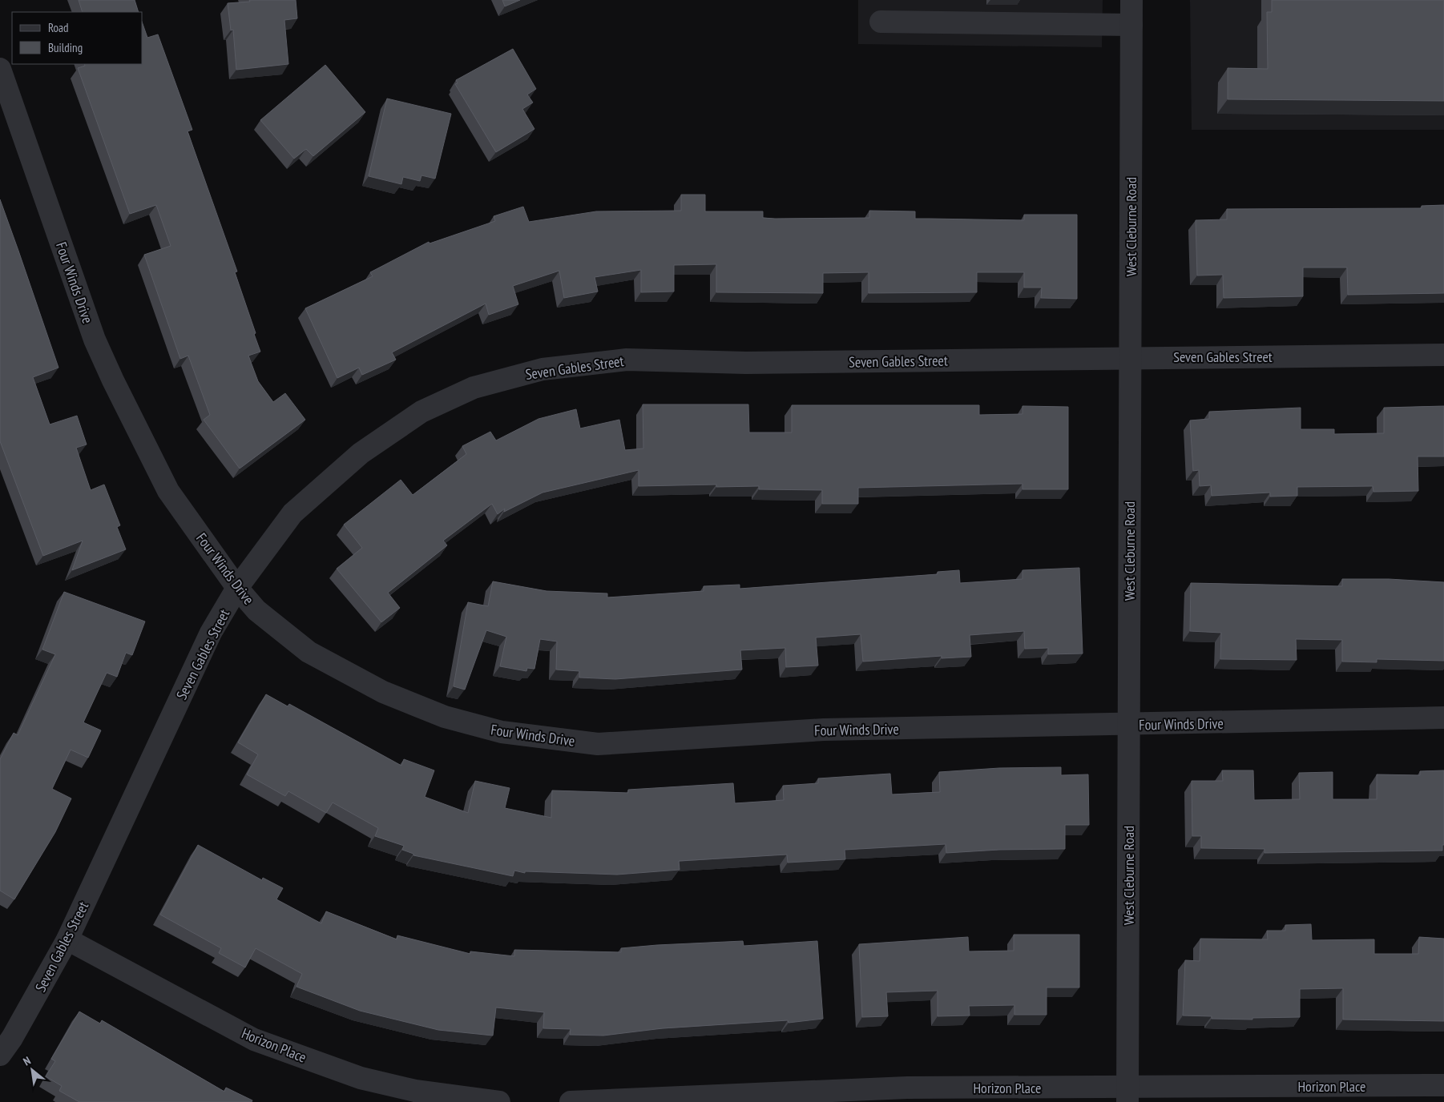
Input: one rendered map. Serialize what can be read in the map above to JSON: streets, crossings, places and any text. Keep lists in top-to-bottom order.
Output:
{
  "streets": {
    "street": [
      "West Cleburne Road",
      "Four Winds Drive",
      "Seven Gables Street",
      "Horizon Place"
    ]
  },
  "crossings": [
    ["West Cleburne Road", "Four Winds Drive"],
    ["West Cleburne Road", "Seven Gables Street"],
    ["West Cleburne Road", "Horizon Place"],
    ["Four Winds Drive", "Seven Gables Street"],
    ["Seven Gables Street", "Horizon Place"]
  ],
  "legend": ["Road", "Building"],
  "north": "top left"
}
